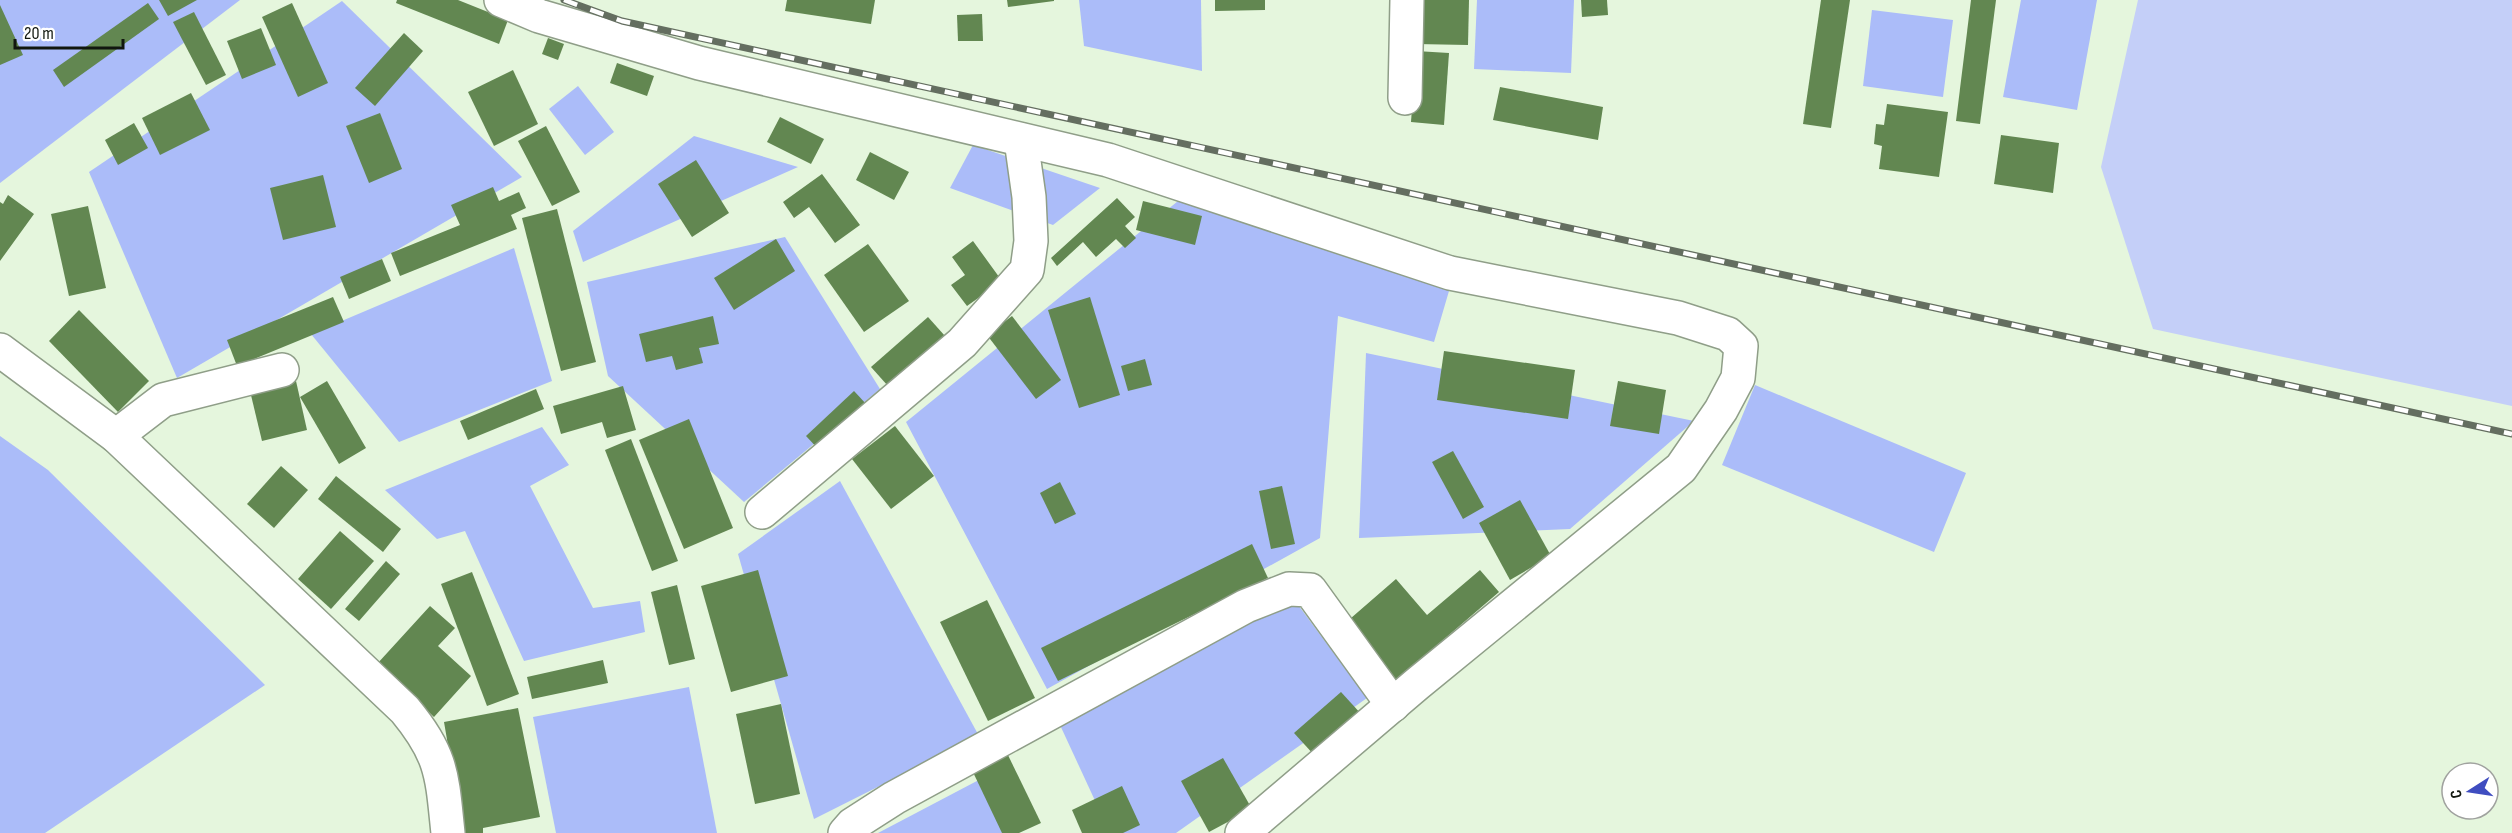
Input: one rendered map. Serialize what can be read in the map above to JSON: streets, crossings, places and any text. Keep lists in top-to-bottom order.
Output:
{
  "scale_bar": "20 m",
  "north": "left"
}
